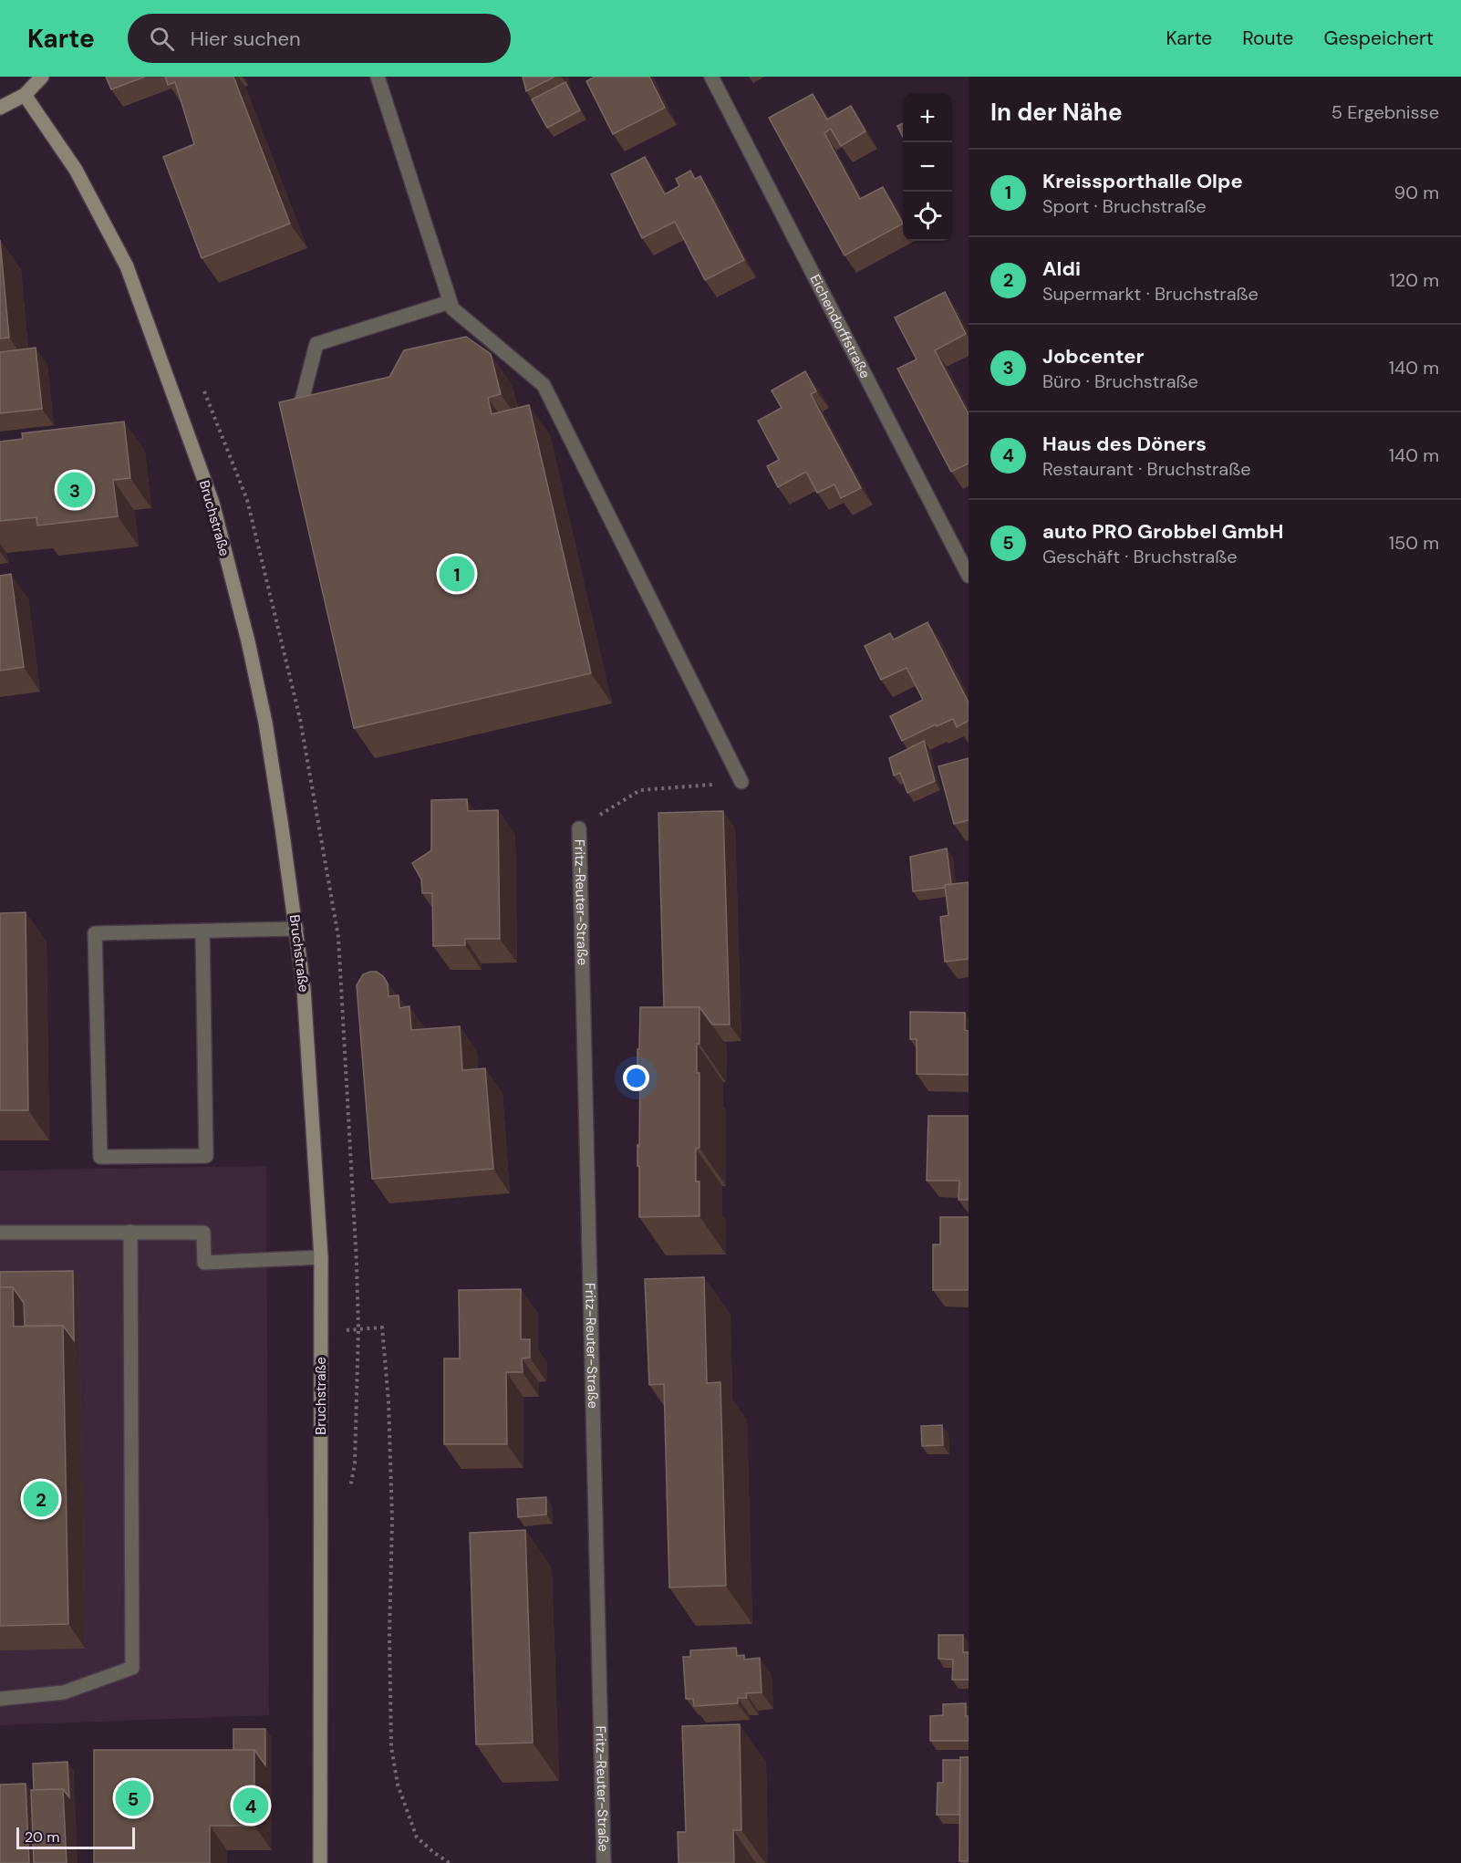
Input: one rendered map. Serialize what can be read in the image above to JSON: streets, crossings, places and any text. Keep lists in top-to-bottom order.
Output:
{
  "streets": {
    "main road": ["Bruchstraße"],
    "street": ["Eichendorffstraße", "Fritz-Reuter-Straße"]
  },
  "scale_bar": "20 m",
  "page": {
    "header": "Karte",
    "search": "Hier suchen",
    "nav": ["Karte", "Route", "Gespeichert"],
    "heading": ["In der Nähe", "5 Ergebnisse"],
    "map_buttons": ["+", "−"],
    "list": [
      {
        "mark": "1",
        "name": "Kreissporthalle Olpe",
        "note": "Sport · Bruchstraße",
        "value": "90 m"
      },
      {
        "mark": "2",
        "name": "Aldi",
        "note": "Supermarkt · Bruchstraße",
        "value": "120 m"
      },
      {
        "mark": "3",
        "name": "Jobcenter",
        "note": "Büro · Bruchstraße",
        "value": "140 m"
      },
      {
        "mark": "4",
        "name": "Haus des Döners",
        "note": "Restaurant · Bruchstraße",
        "value": "140 m"
      },
      {
        "mark": "5",
        "name": "auto PRO Grobbel GmbH",
        "note": "Geschäft · Bruchstraße",
        "value": "150 m"
      }
    ],
    "pins": [
      "3",
      "1",
      "2",
      "5",
      "4"
    ],
    "scale": "20 m"
  }
}
